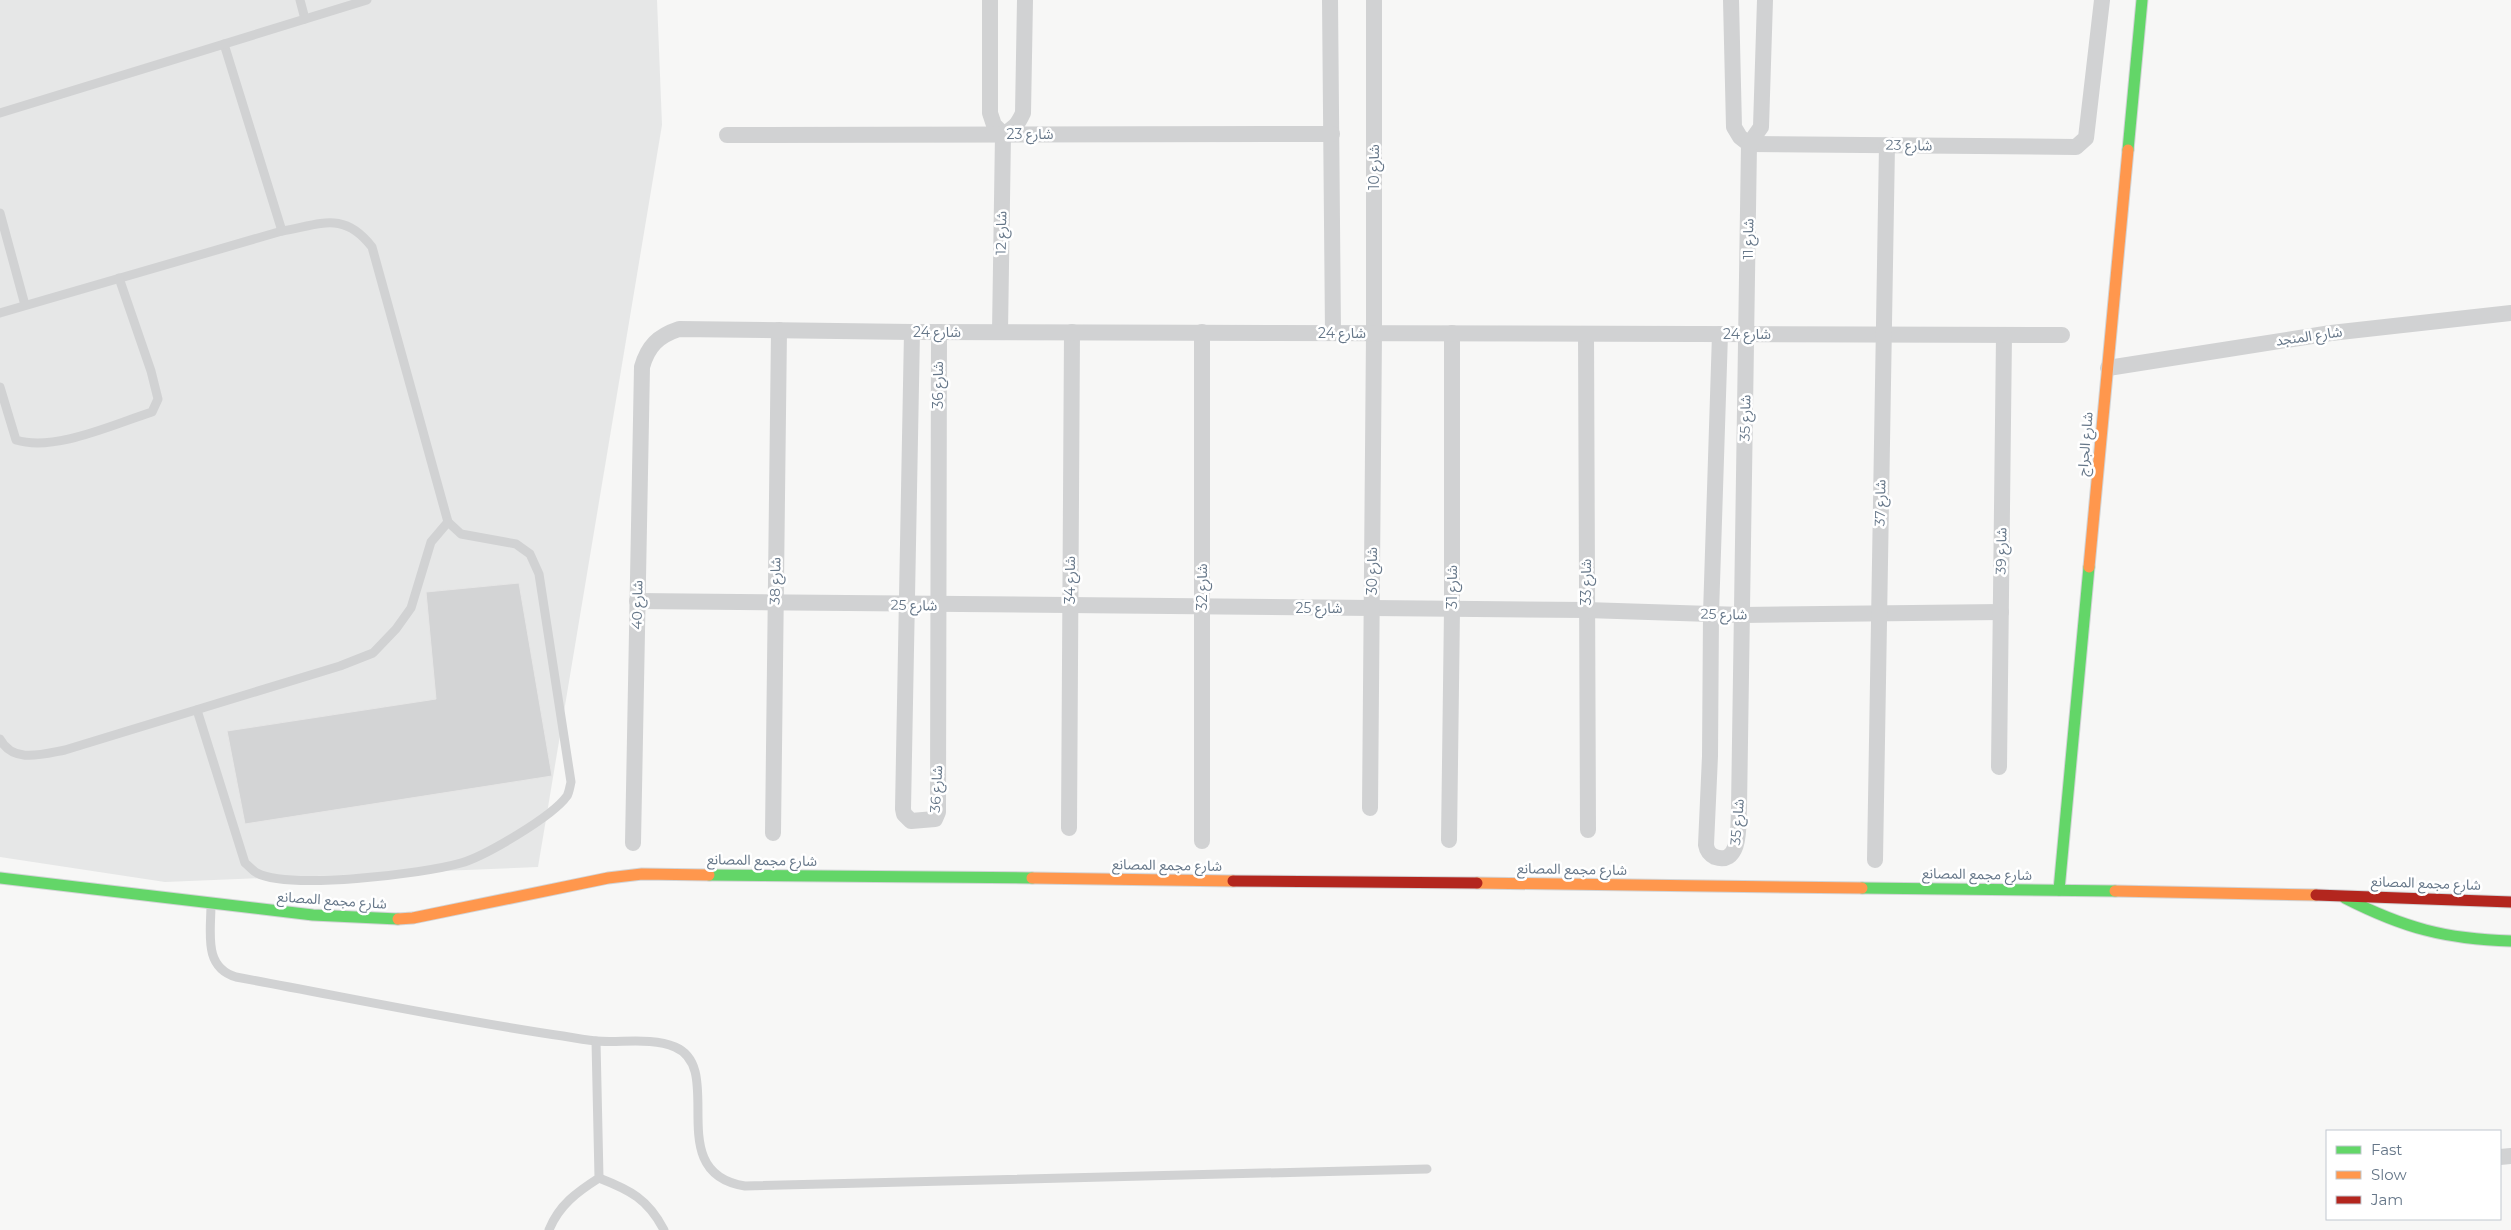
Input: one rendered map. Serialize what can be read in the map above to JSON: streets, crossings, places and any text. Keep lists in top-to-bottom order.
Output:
{
  "streets": {
    "street": [
      "شارع 23",
      "شارع 10",
      "شارع 12",
      "شارع 11",
      "شارع 24",
      "شارع المنجد",
      "شارع 36",
      "شارع 35",
      "شارع الجراج",
      "شارع 37",
      "شارع 39",
      "شارع 30",
      "شارع 34",
      "شارع 38",
      "شارع 33",
      "شارع 32",
      "شارع 31",
      "شارع 40",
      "شارع 25",
      "شارع مجمع المصانع"
    ]
  },
  "crossings": [
    ["شارع 23", "شارع 12"],
    ["شارع 23", "شارع 11"],
    ["شارع 23", "شارع 37"],
    ["شارع 10", "شارع 24"],
    ["شارع 10", "شارع 30"],
    ["شارع 12", "شارع 24"],
    ["شارع 11", "شارع 24"],
    ["شارع 11", "شارع 35"],
    ["شارع 24", "شارع 36"],
    ["شارع 24", "شارع 35"],
    ["شارع 24", "شارع 37"],
    ["شارع 24", "شارع 39"],
    ["شارع 24", "شارع 30"],
    ["شارع 24", "شارع 34"],
    ["شارع 24", "شارع 38"],
    ["شارع 24", "شارع 33"],
    ["شارع 24", "شارع 32"],
    ["شارع 24", "شارع 31"],
    ["شارع 24", "شارع 40"],
    ["شارع المنجد", "شارع الجراج"],
    ["شارع 36", "شارع 25"],
    ["شارع 35", "شارع 25"],
    ["شارع الجراج", "شارع مجمع المصانع"],
    ["شارع 37", "شارع 25"],
    ["شارع 39", "شارع 25"],
    ["شارع 30", "شارع 25"],
    ["شارع 34", "شارع 25"],
    ["شارع 38", "شارع 25"],
    ["شارع 33", "شارع 25"],
    ["شارع 32", "شارع 25"],
    ["شارع 31", "شارع 25"],
    ["شارع 40", "شارع 25"]
  ],
  "legend": ["Fast", "Slow", "Jam"]
}
